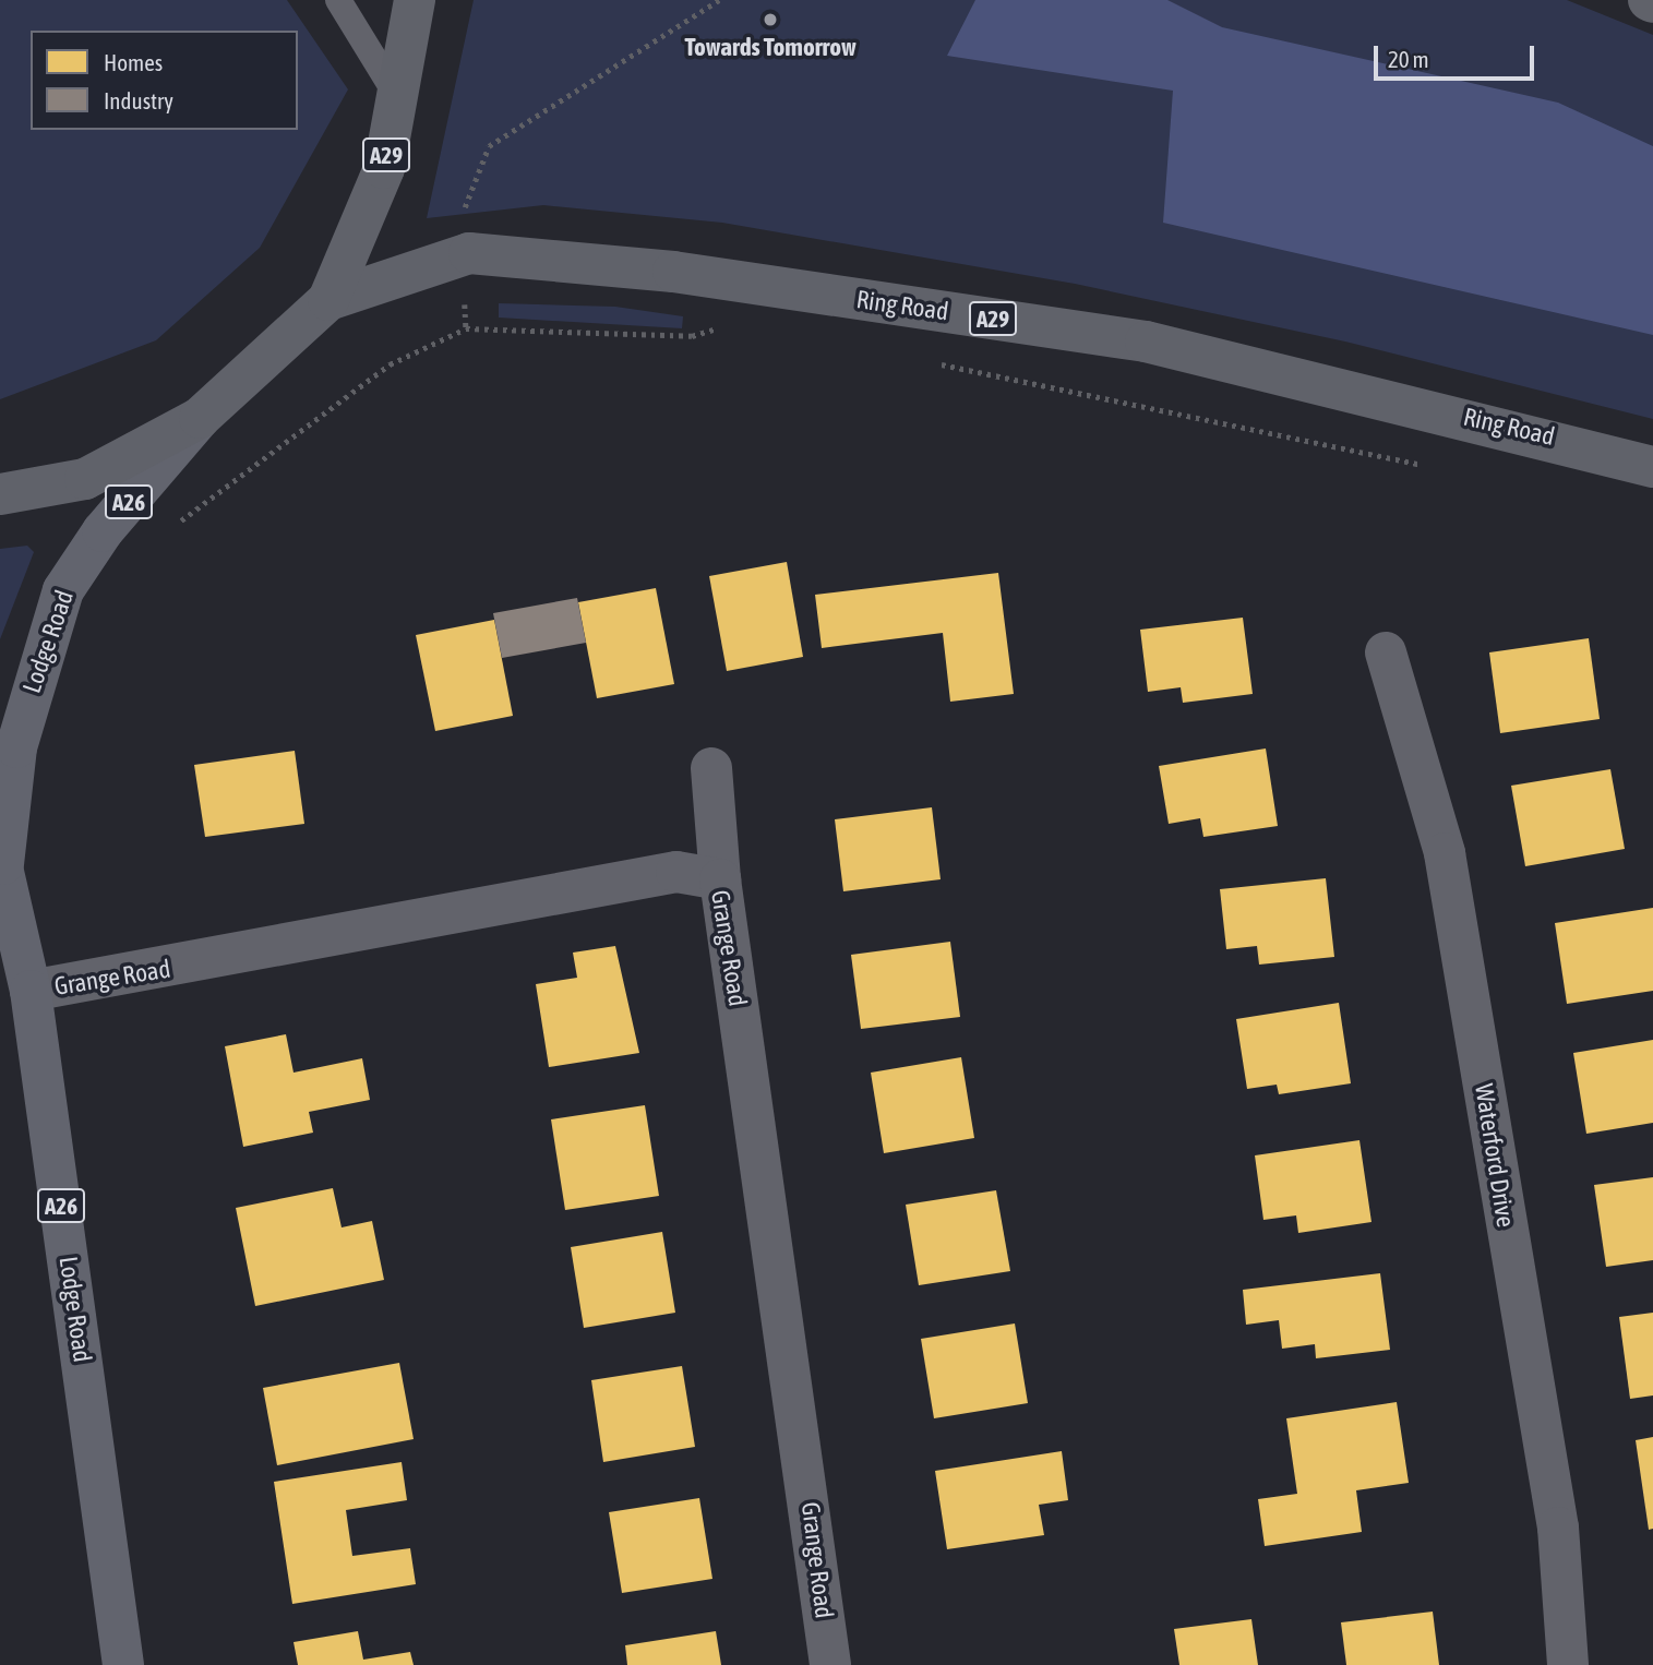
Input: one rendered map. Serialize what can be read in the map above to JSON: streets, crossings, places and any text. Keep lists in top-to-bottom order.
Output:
{
  "streets": {
    "highway": ["A29", "Ring Road"],
    "main road": ["A26", "Lodge Road"],
    "street": ["Grange Road", "Waterford Drive"]
  },
  "crossings": [
    ["A29", "Ring Road"],
    ["A29", "Lodge Road"],
    ["Lodge Road", "Grange Road"]
  ],
  "places": ["Towards Tomorrow"],
  "legend": ["Homes", "Industry"],
  "scale_bar": "20 m"
}
